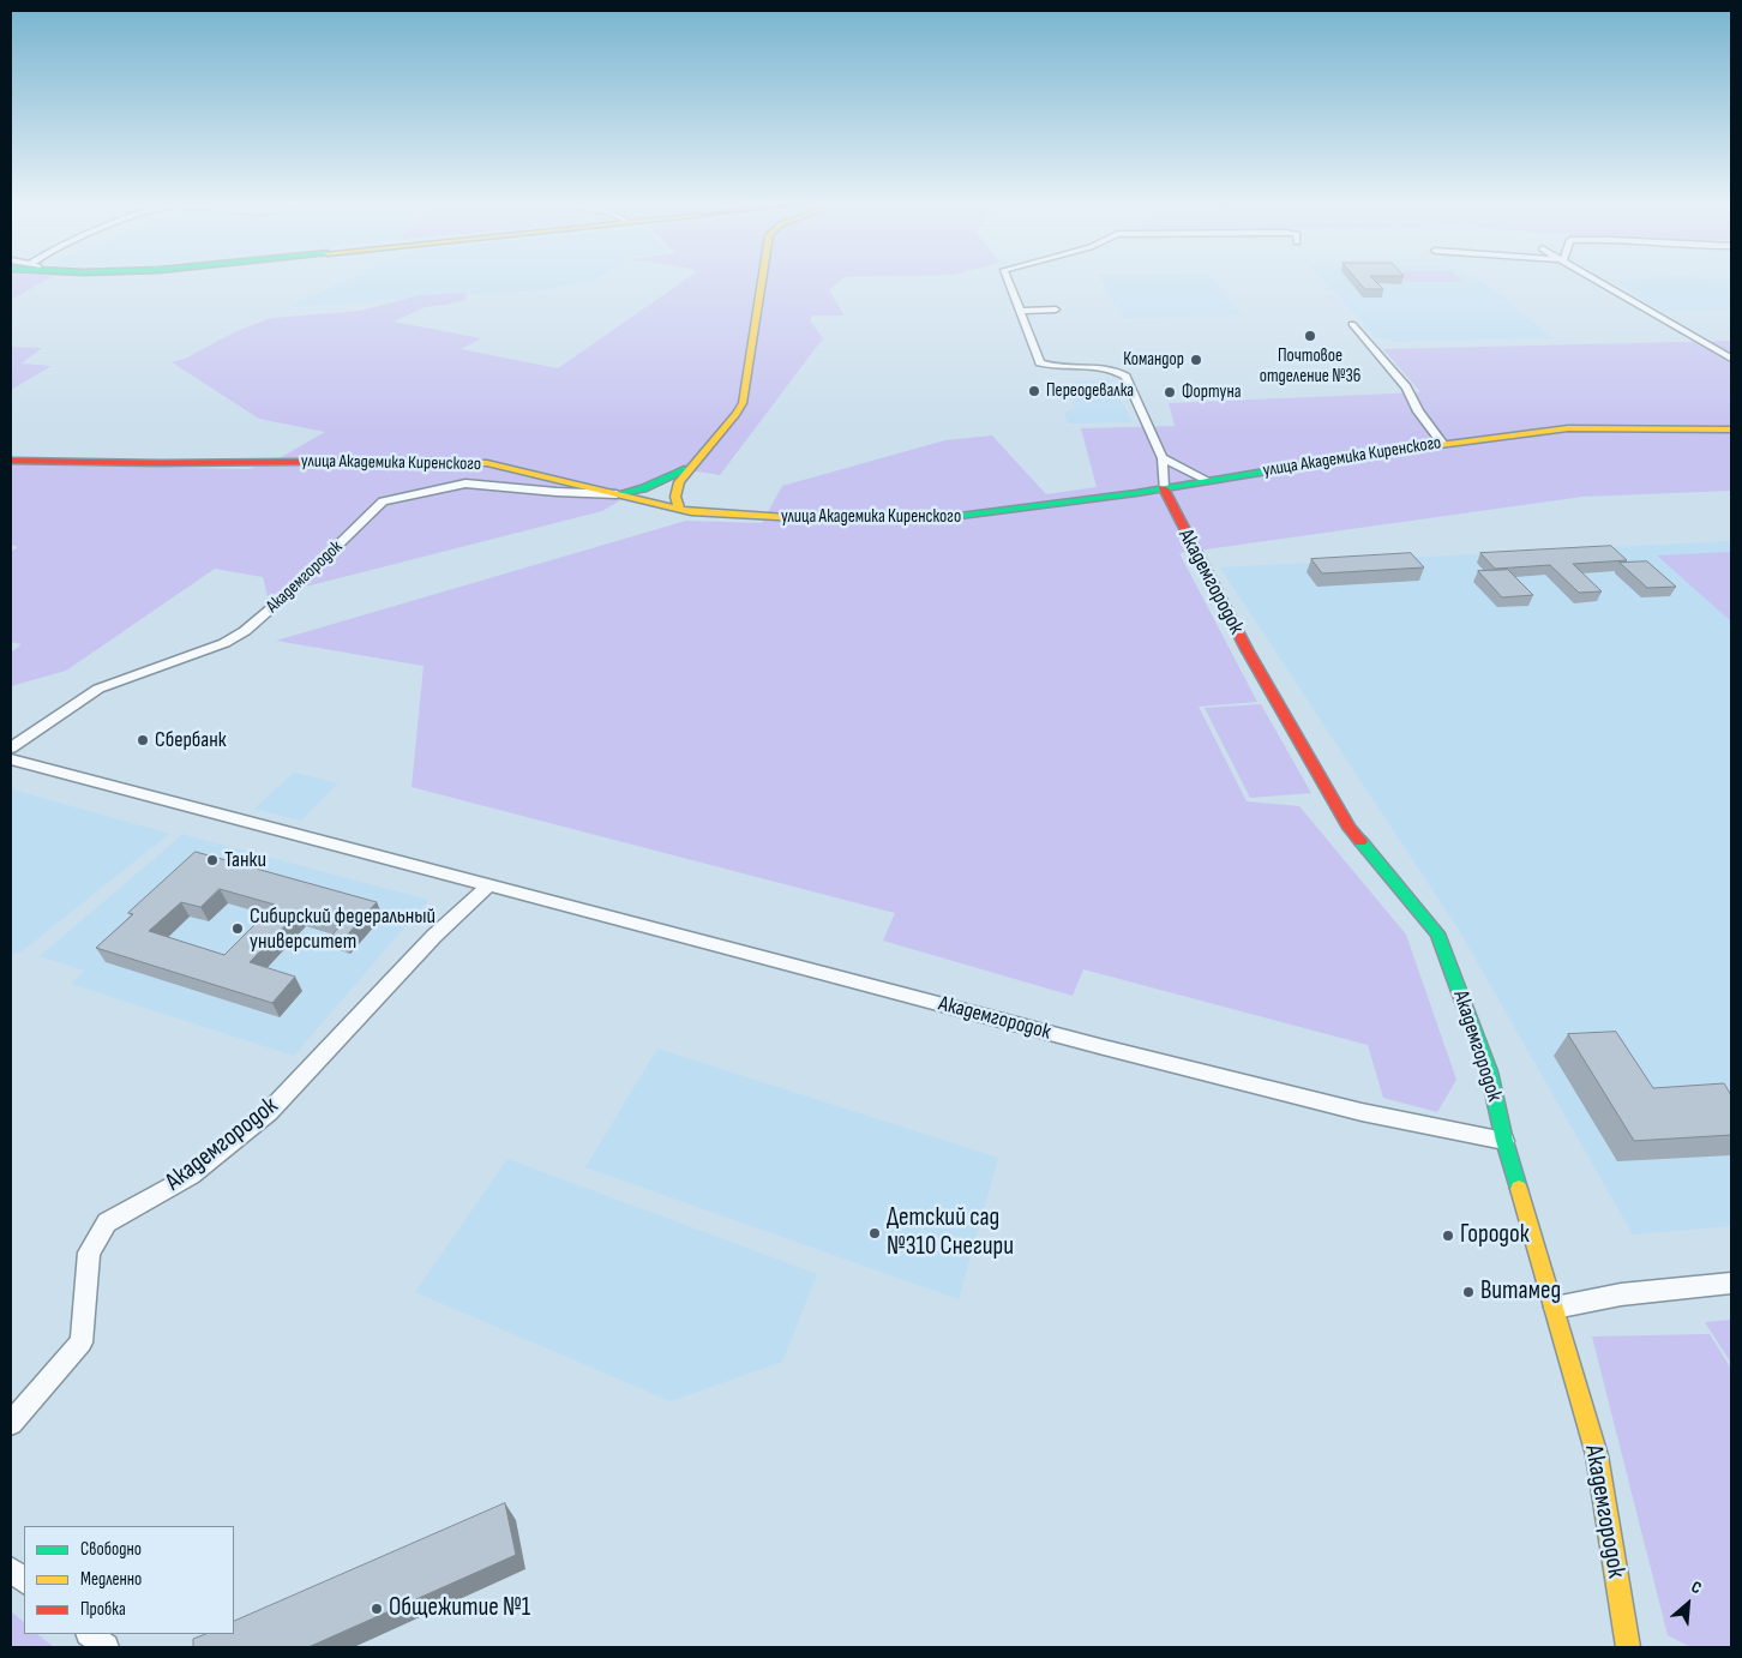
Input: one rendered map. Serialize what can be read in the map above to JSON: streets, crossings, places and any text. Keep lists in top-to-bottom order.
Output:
{
  "streets": {
    "main road": ["улица Академика Киренского", "Академгородок"]
  },
  "crossings": [
    ["улица Академика Киренского", "Академгородок"]
  ],
  "places": [
    "Почтовое отделение №36",
    "Командор",
    "Переодевалка",
    "Фортуна",
    "Сбербанк",
    "Танки",
    "Сибирский федеральный университет",
    "Детский сад №310 Снегири",
    "Городок",
    "Витамед",
    "Общежитие №1"
  ],
  "legend": ["Свободно", "Медленно", "Пробка"],
  "north": "top right"
}
